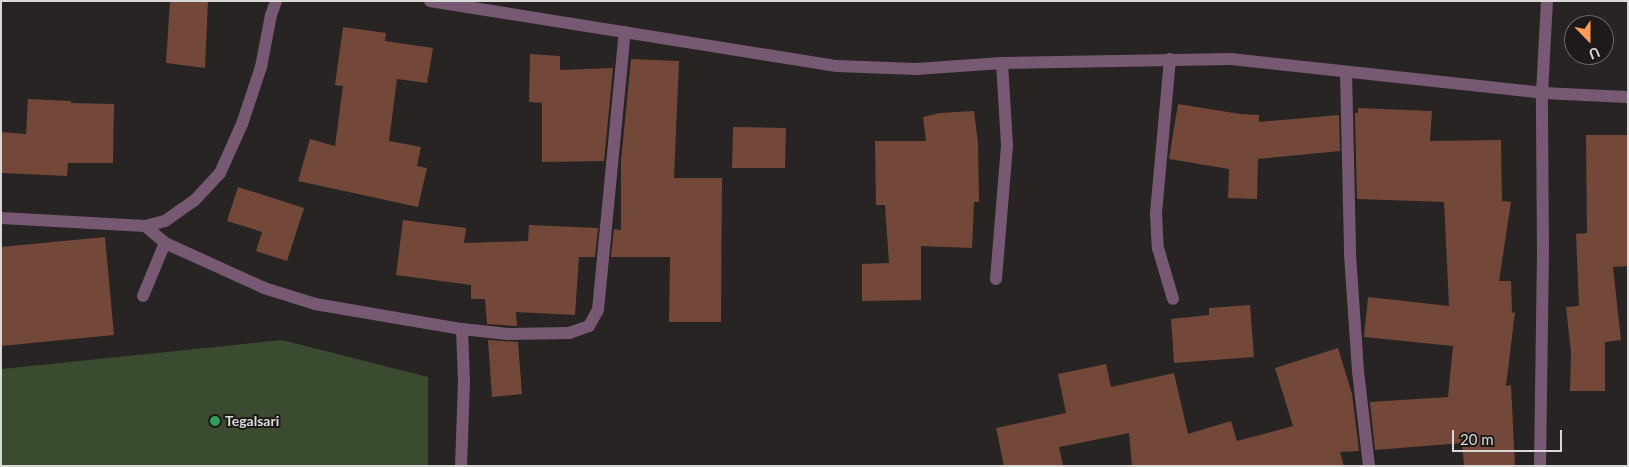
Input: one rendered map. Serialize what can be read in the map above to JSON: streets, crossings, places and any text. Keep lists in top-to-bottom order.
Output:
{
  "places": ["Tegalsari"],
  "scale_bar": "20 m",
  "north": "bottom"
}
